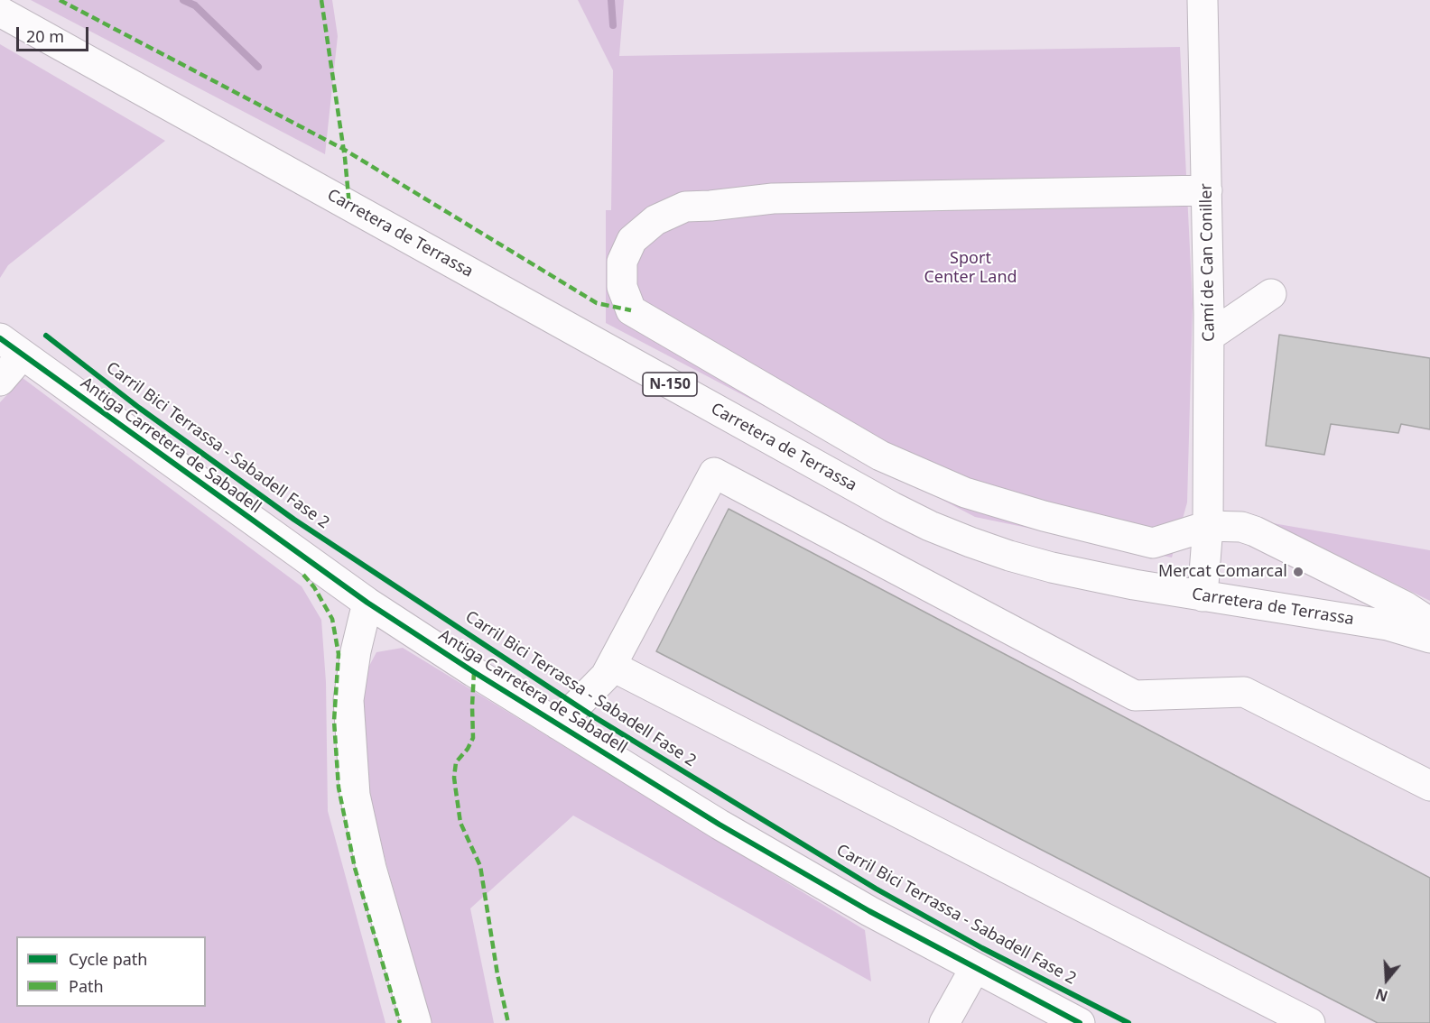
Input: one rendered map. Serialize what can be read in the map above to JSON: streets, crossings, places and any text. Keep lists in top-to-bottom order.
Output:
{
  "streets": {
    "street": [
      "Carretera de Terrassa",
      "Camí de Can Coniller",
      "N-150",
      "Antiga Carretera de Sabadell"
    ],
    "cycle path": ["Carril Bici Terrassa - Sabadell Fase 2"]
  },
  "crossings": [
    ["Carretera de Terrassa", "Camí de Can Coniller"]
  ],
  "parks": ["Sport Center Land"],
  "places": ["Mercat Comarcal"],
  "legend": ["Cycle path", "Path"],
  "scale_bar": "20 m",
  "north": "bottom"
}
